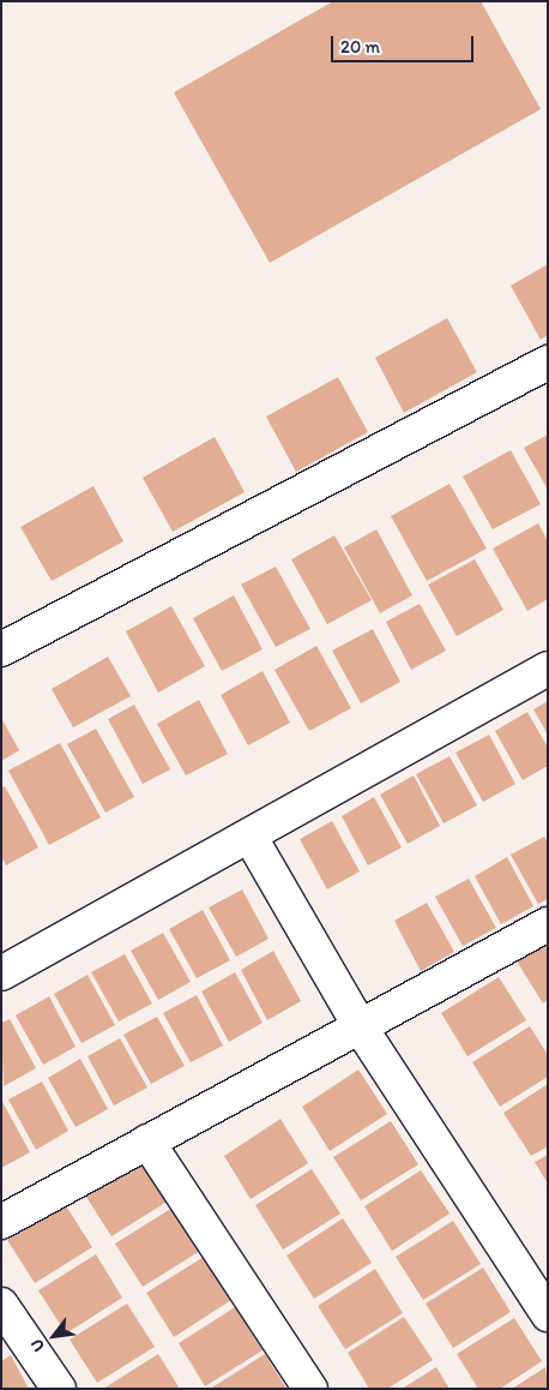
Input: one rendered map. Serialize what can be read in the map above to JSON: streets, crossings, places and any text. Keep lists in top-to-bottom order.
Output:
{
  "scale_bar": "20 m",
  "north": "bottom left"
}
